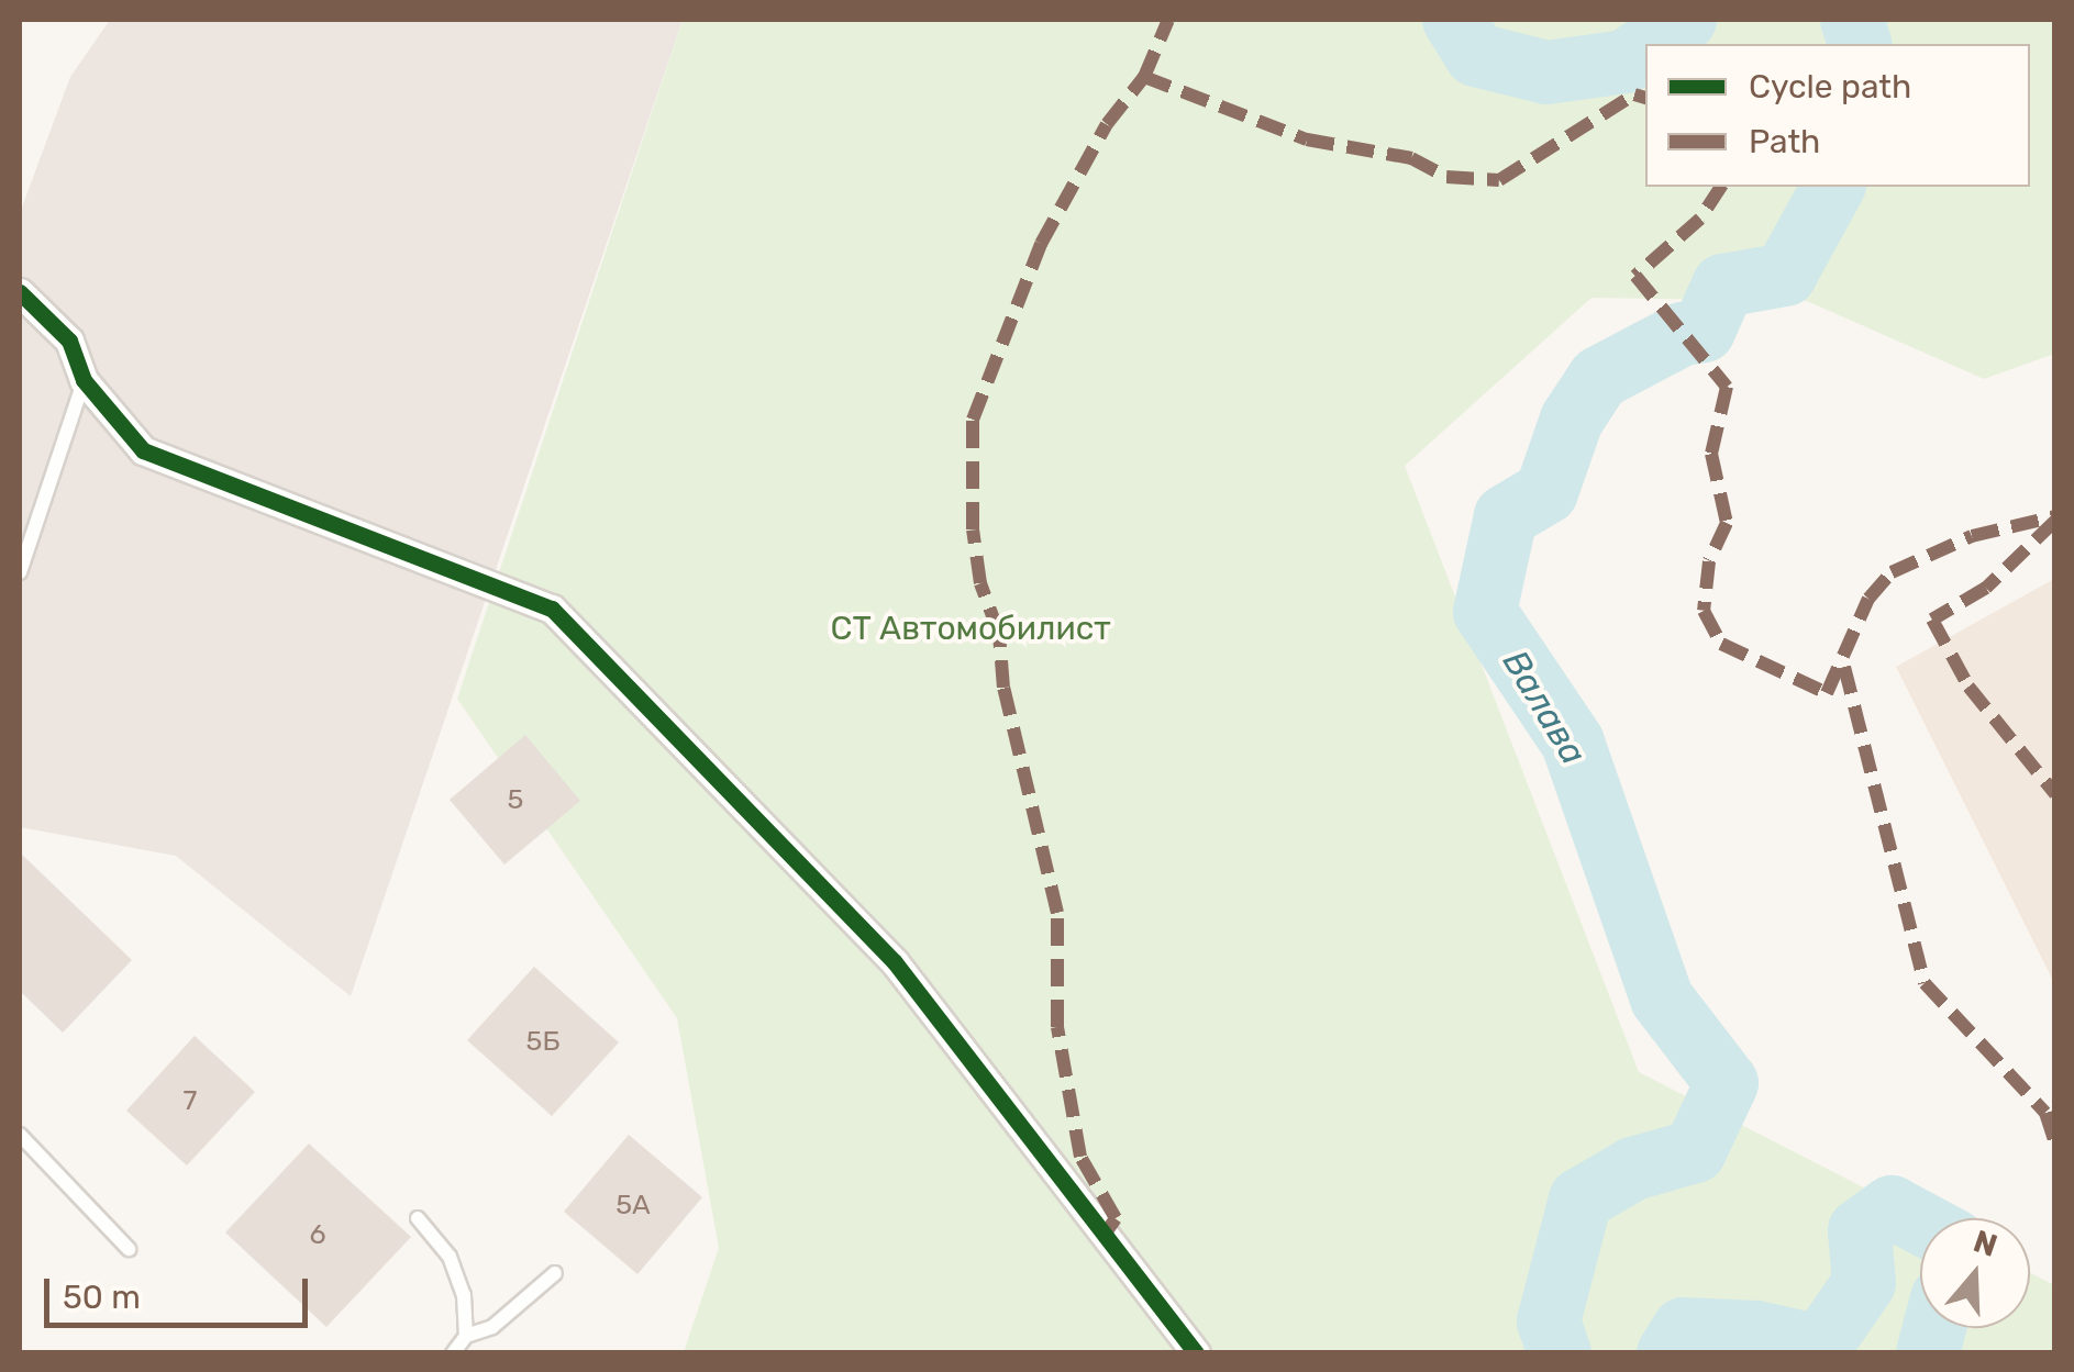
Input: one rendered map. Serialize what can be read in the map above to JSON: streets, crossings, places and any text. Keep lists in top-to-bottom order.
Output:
{
  "water": ["Валава"],
  "parks": ["СТ Автомобилист"],
  "house_numbers": [
    "5",
    "5Б",
    "7",
    "5А",
    "6"
  ],
  "legend": ["Cycle path", "Path"],
  "scale_bar": "50 m",
  "north": "top"
}
